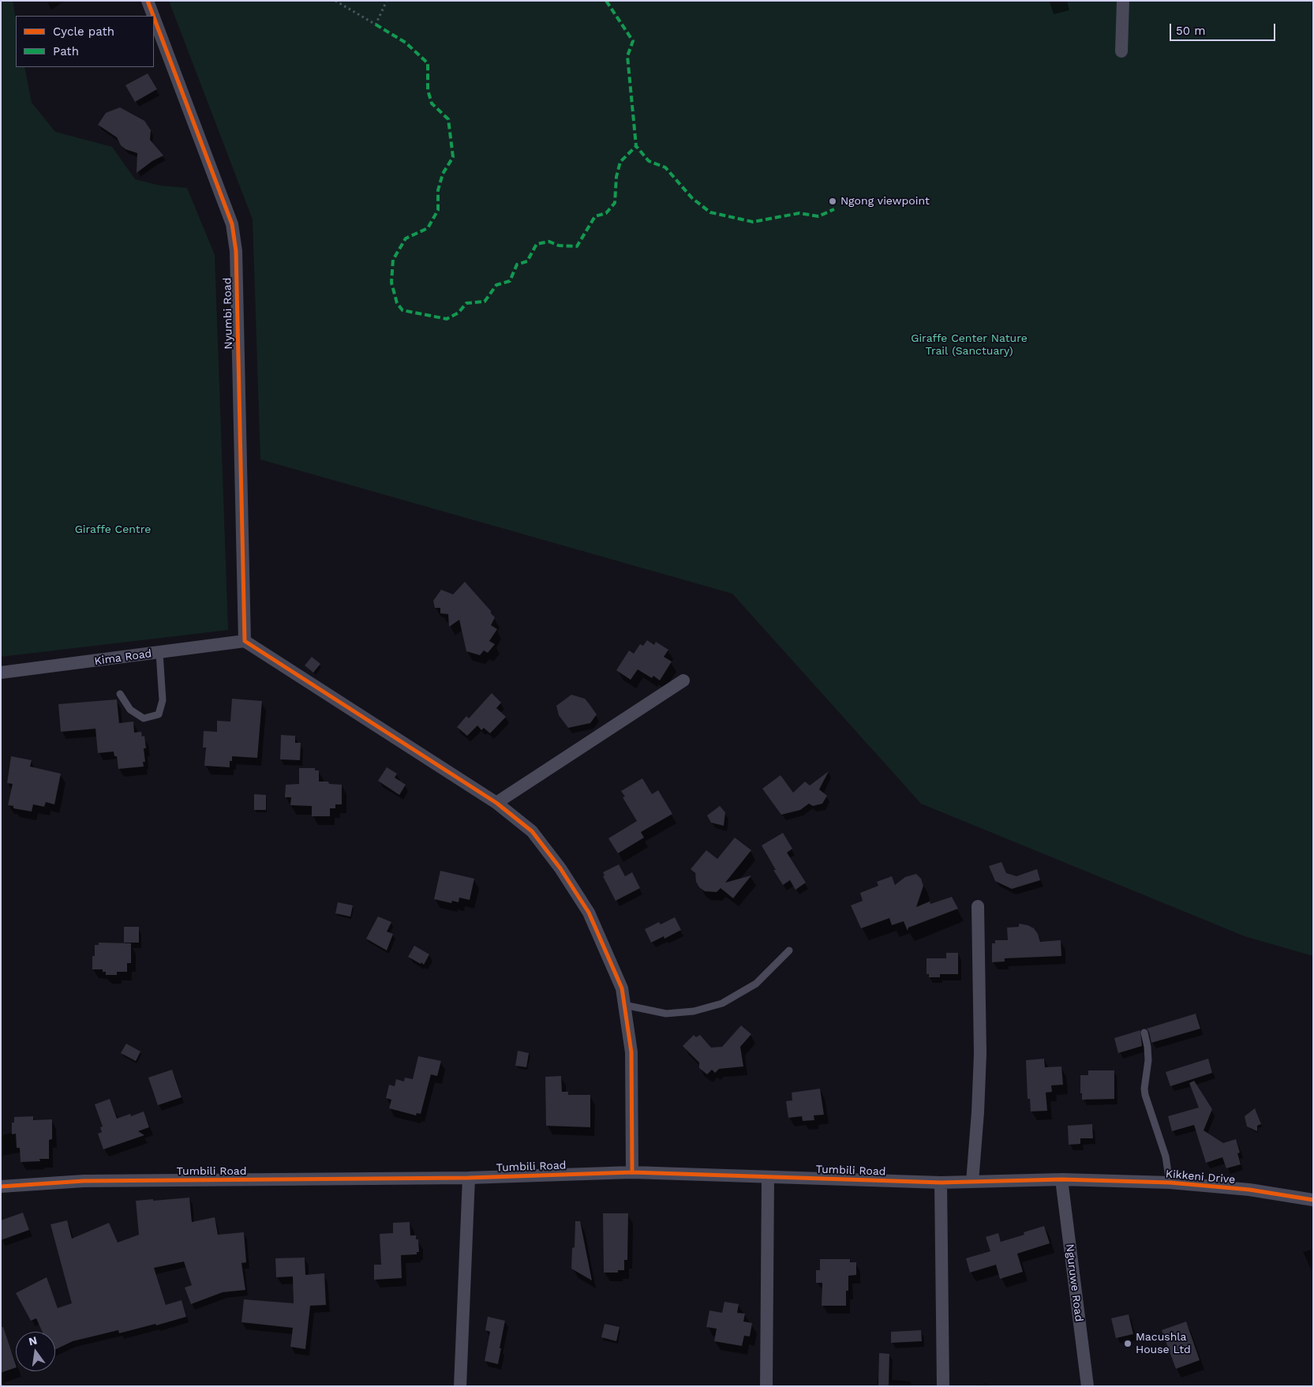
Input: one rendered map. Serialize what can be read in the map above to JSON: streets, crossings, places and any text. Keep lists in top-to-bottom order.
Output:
{
  "streets": {
    "street": [
      "Nyumbi Road",
      "Kima Road",
      "Tumbili Road",
      "Kikkeni Drive",
      "Nguruwe Road"
    ]
  },
  "crossings": [
    ["Nyumbi Road", "Kima Road"],
    ["Tumbili Road", "Kikkeni Drive"],
    ["Tumbili Road", "Nguruwe Road"],
    ["Kikkeni Drive", "Nguruwe Road"]
  ],
  "parks": ["Giraffe Center Nature Trail (Sanctuary)", "Giraffe Centre"],
  "places": ["Ngong viewpoint", "Macushla House Ltd"],
  "legend": ["Cycle path", "Path"],
  "scale_bar": "50 m",
  "north": "top"
}
